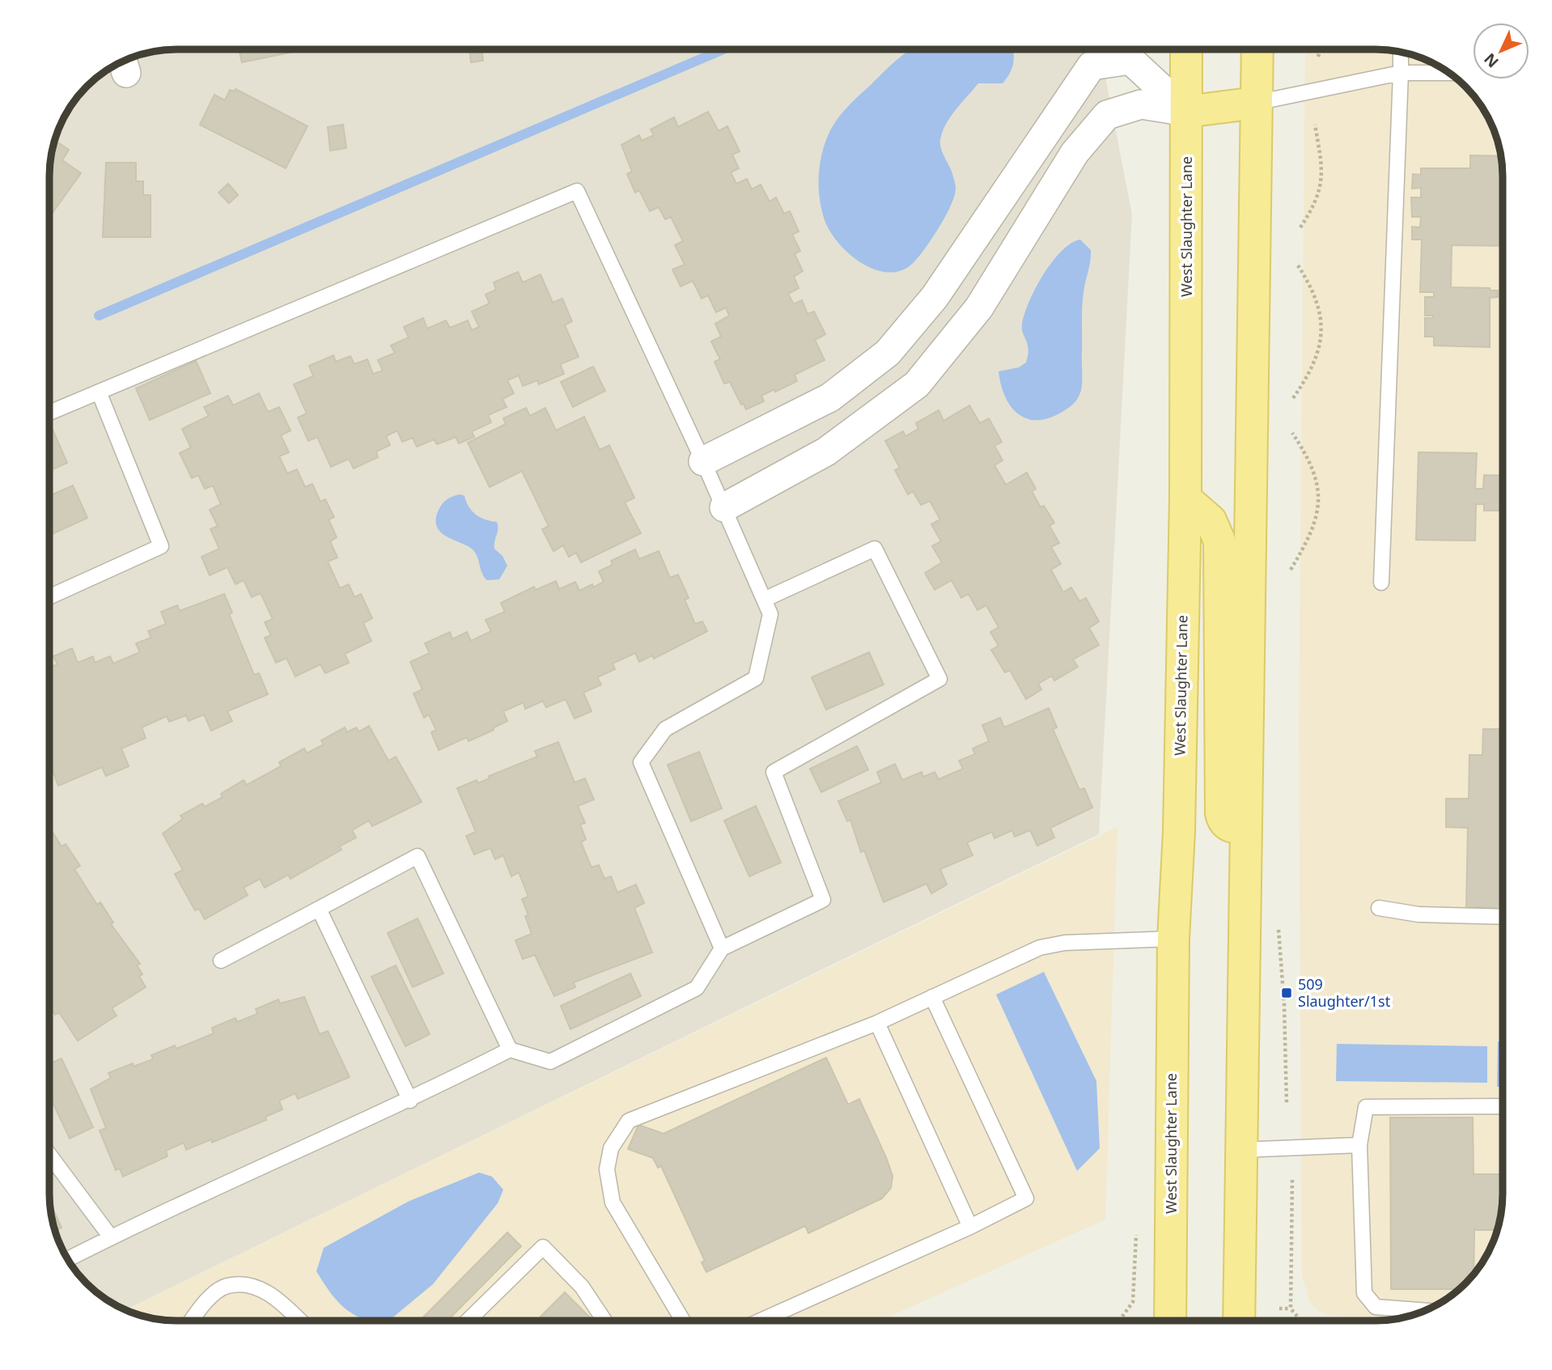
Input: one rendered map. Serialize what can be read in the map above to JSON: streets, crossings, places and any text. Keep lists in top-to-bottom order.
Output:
{
  "streets": {
    "main road": ["West Slaughter Lane"]
  },
  "places": {
    "transit": ["509 Slaughter/1st"]
  },
  "north": "bottom left"
}
